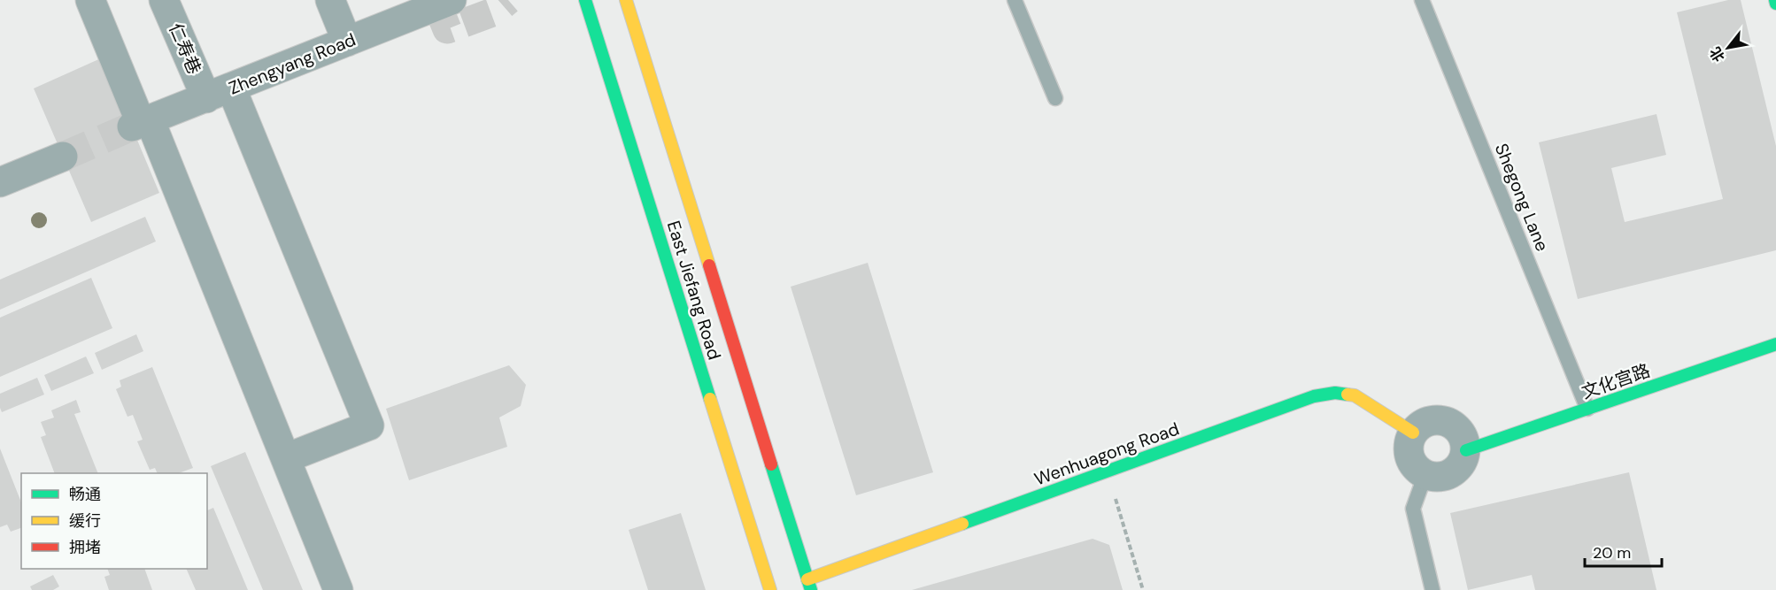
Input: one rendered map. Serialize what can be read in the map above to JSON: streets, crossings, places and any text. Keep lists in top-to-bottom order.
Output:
{
  "streets": {
    "main road": ["East Jiefang Road", "文化宫路", "Wenhuagong Road"],
    "street": ["仁寿巷", "Zhengyang Road"],
    "lane": ["Shegong Lane"]
  },
  "crossings": [
    ["仁寿巷", "Zhengyang Road"],
    ["Shegong Lane", "文化宫路"],
    ["East Jiefang Road", "Wenhuagong Road"],
    ["文化宫路", "Wenhuagong Road"]
  ],
  "legend": ["畅通", "缓行", "拥堵"],
  "scale_bar": "20 m",
  "north": "bottom left"
}
